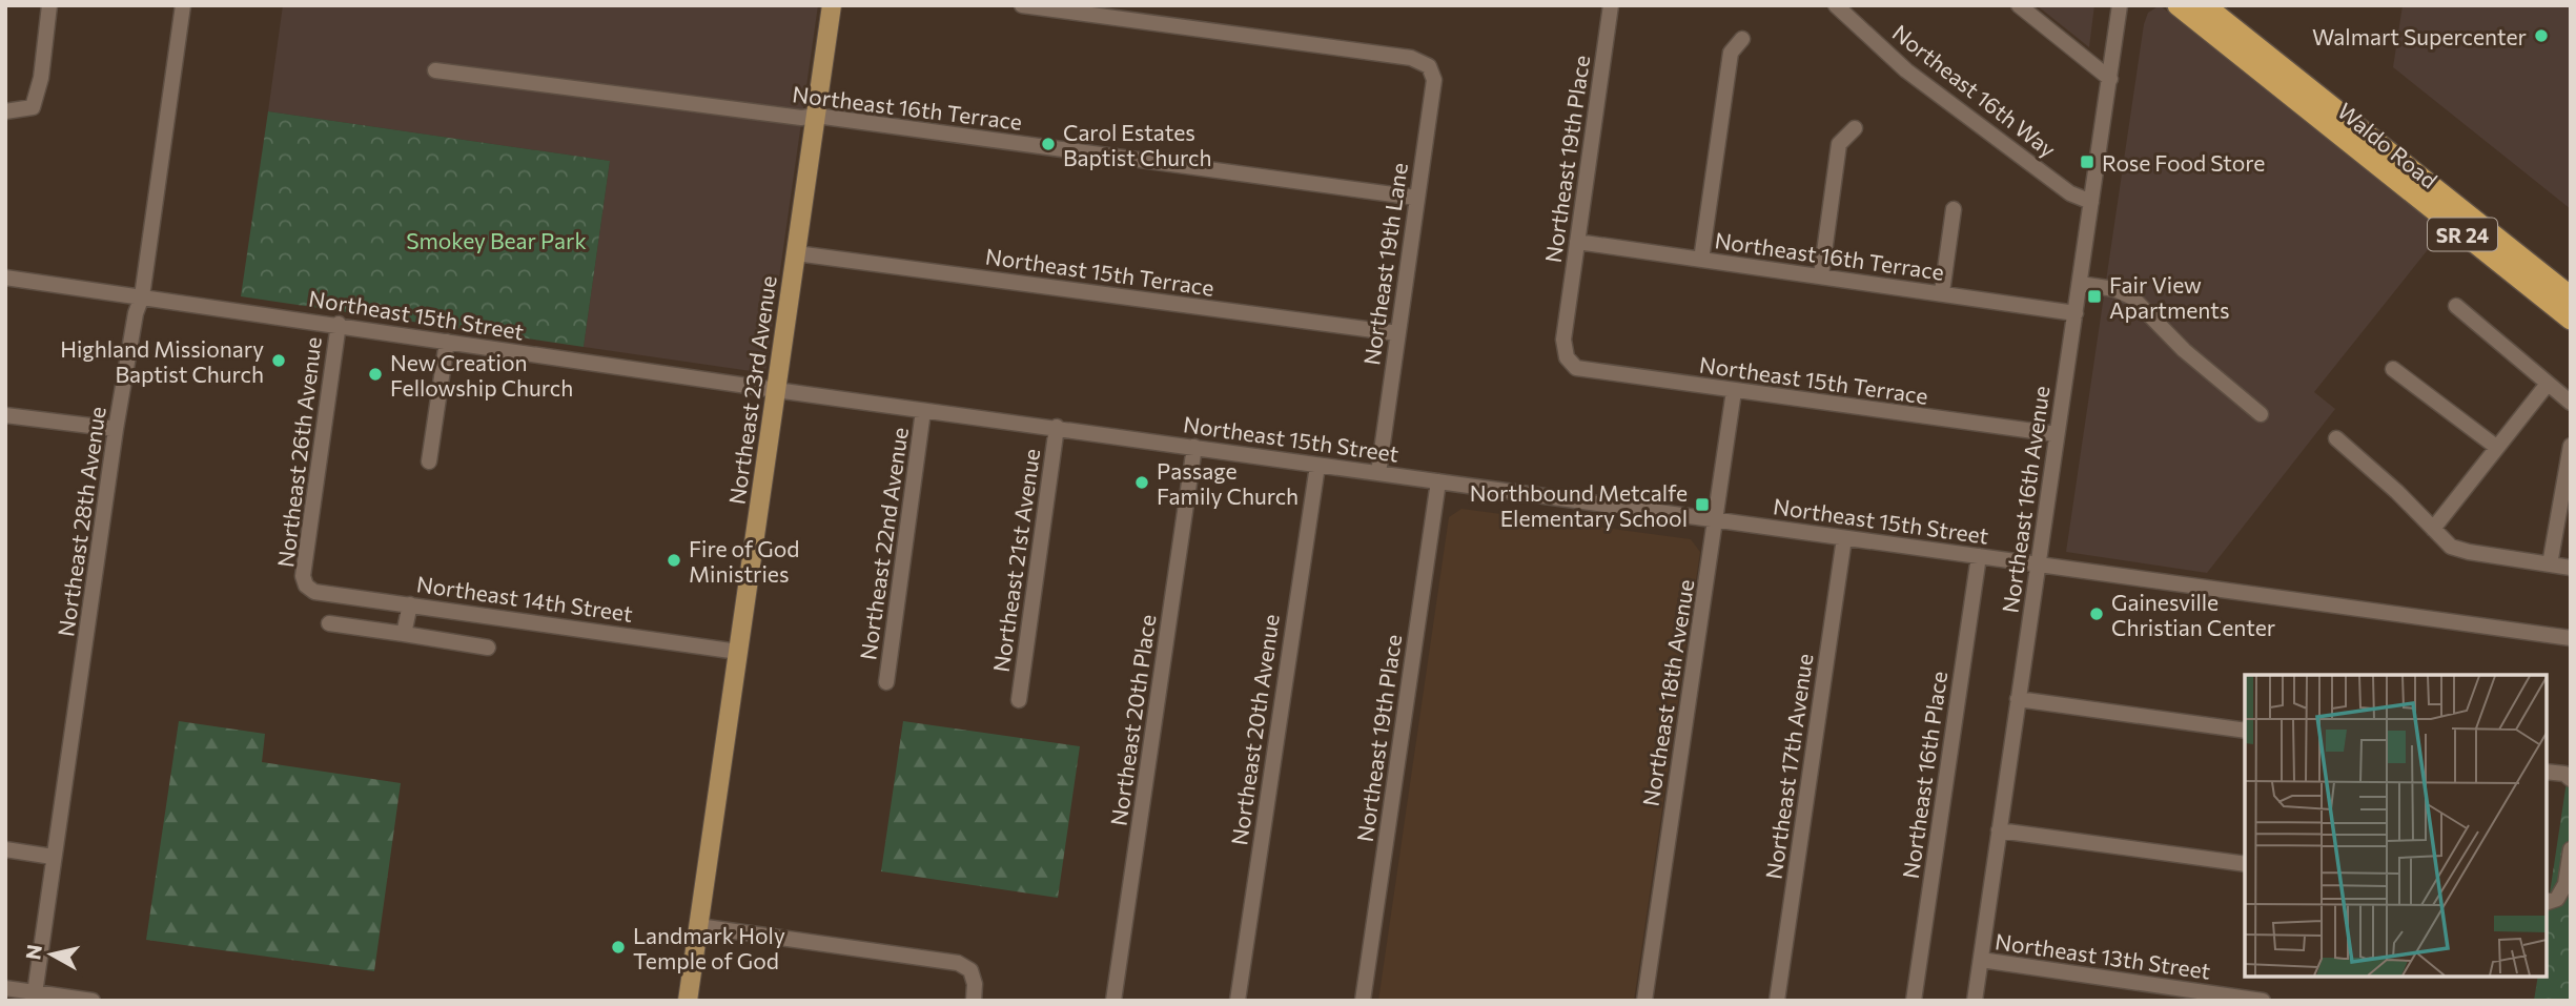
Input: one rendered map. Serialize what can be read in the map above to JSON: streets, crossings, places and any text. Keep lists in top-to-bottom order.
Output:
{
  "streets": {
    "highway": ["Waldo Road", "SR 24"],
    "main road": ["Northeast 23rd Avenue"],
    "street": [
      "Northeast 16th Way",
      "Northeast 16th Terrace",
      "Northeast 19th Place",
      "Northeast 19th Lane",
      "Northeast 15th Terrace",
      "Northeast 15th Street",
      "Northeast 26th Avenue",
      "Northeast 16th Avenue",
      "Northeast 28th Avenue",
      "Northeast 22nd Avenue",
      "Northeast 21st Avenue",
      "Northeast 14th Street",
      "Northeast 18th Avenue",
      "Northeast 20th Place",
      "Northeast 20th Avenue",
      "Northeast 17th Avenue",
      "Northeast 16th Place",
      "Northeast 13th Street"
    ]
  },
  "crossings": [
    ["Northeast 16th Way", "Northeast 16th Avenue"],
    ["Northeast 16th Terrace", "Northeast 19th Place"],
    ["Northeast 16th Terrace", "Northeast 19th Lane"],
    ["Northeast 16th Terrace", "Northeast 23rd Avenue"],
    ["Northeast 16th Terrace", "Northeast 16th Avenue"],
    ["Northeast 19th Place", "Northeast 15th Terrace"],
    ["Northeast 19th Place", "Northeast 15th Street"],
    ["Northeast 19th Lane", "Northeast 15th Terrace"],
    ["Northeast 19th Lane", "Northeast 15th Street"],
    ["Northeast 15th Terrace", "Northeast 23rd Avenue"],
    ["Northeast 15th Terrace", "Northeast 16th Avenue"],
    ["Northeast 15th Terrace", "Northeast 18th Avenue"],
    ["Northeast 15th Street", "Northeast 23rd Avenue"],
    ["Northeast 15th Street", "Northeast 26th Avenue"],
    ["Northeast 15th Street", "Northeast 16th Avenue"],
    ["Northeast 15th Street", "Northeast 28th Avenue"],
    ["Northeast 15th Street", "Northeast 22nd Avenue"],
    ["Northeast 15th Street", "Northeast 21st Avenue"],
    ["Northeast 15th Street", "Northeast 18th Avenue"],
    ["Northeast 15th Street", "Northeast 20th Place"],
    ["Northeast 15th Street", "Northeast 20th Avenue"],
    ["Northeast 15th Street", "Northeast 17th Avenue"],
    ["Northeast 15th Street", "Northeast 16th Place"],
    ["Northeast 23rd Avenue", "Northeast 14th Street"],
    ["Northeast 26th Avenue", "Northeast 14th Street"],
    ["Northeast 16th Avenue", "Northeast 13th Street"]
  ],
  "parks": ["Smokey Bear Park"],
  "places": {
    "other": [
      "Walmart Supercenter",
      "Carol Estates Baptist Church",
      "Highland Missionary Baptist Church",
      "New Creation Fellowship Church",
      "Passage Family Church",
      "Fire of God Ministries",
      "Gainesville Christian Center",
      "Landmark Holy Temple of God"
    ],
    "transit": ["Rose Food Store", "Fair View Apartments", "Northbound Metcalfe Elementary School"]
  },
  "north": "left"
}
